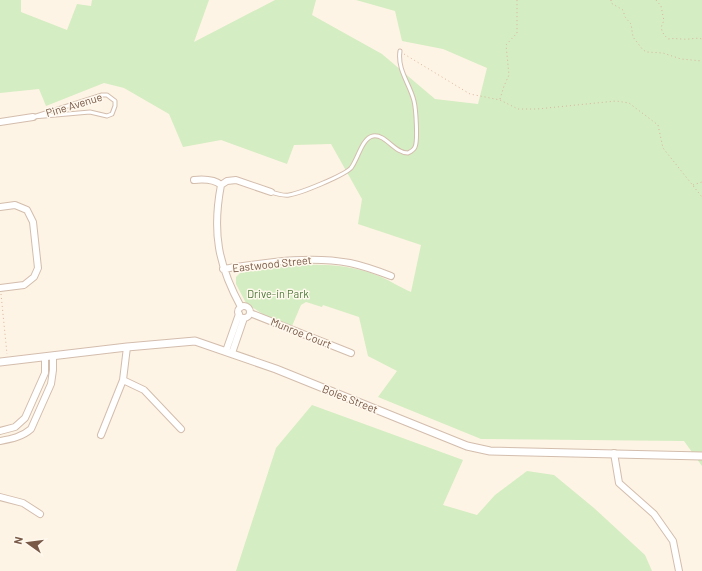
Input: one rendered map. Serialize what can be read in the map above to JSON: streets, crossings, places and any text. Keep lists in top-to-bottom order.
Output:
{
  "streets": {
    "street": [
      "Pine Avenue",
      "Eastwood Street",
      "Munroe Court",
      "Boles Street"
    ]
  },
  "parks": ["Drive-in Park"],
  "north": "left"
}
